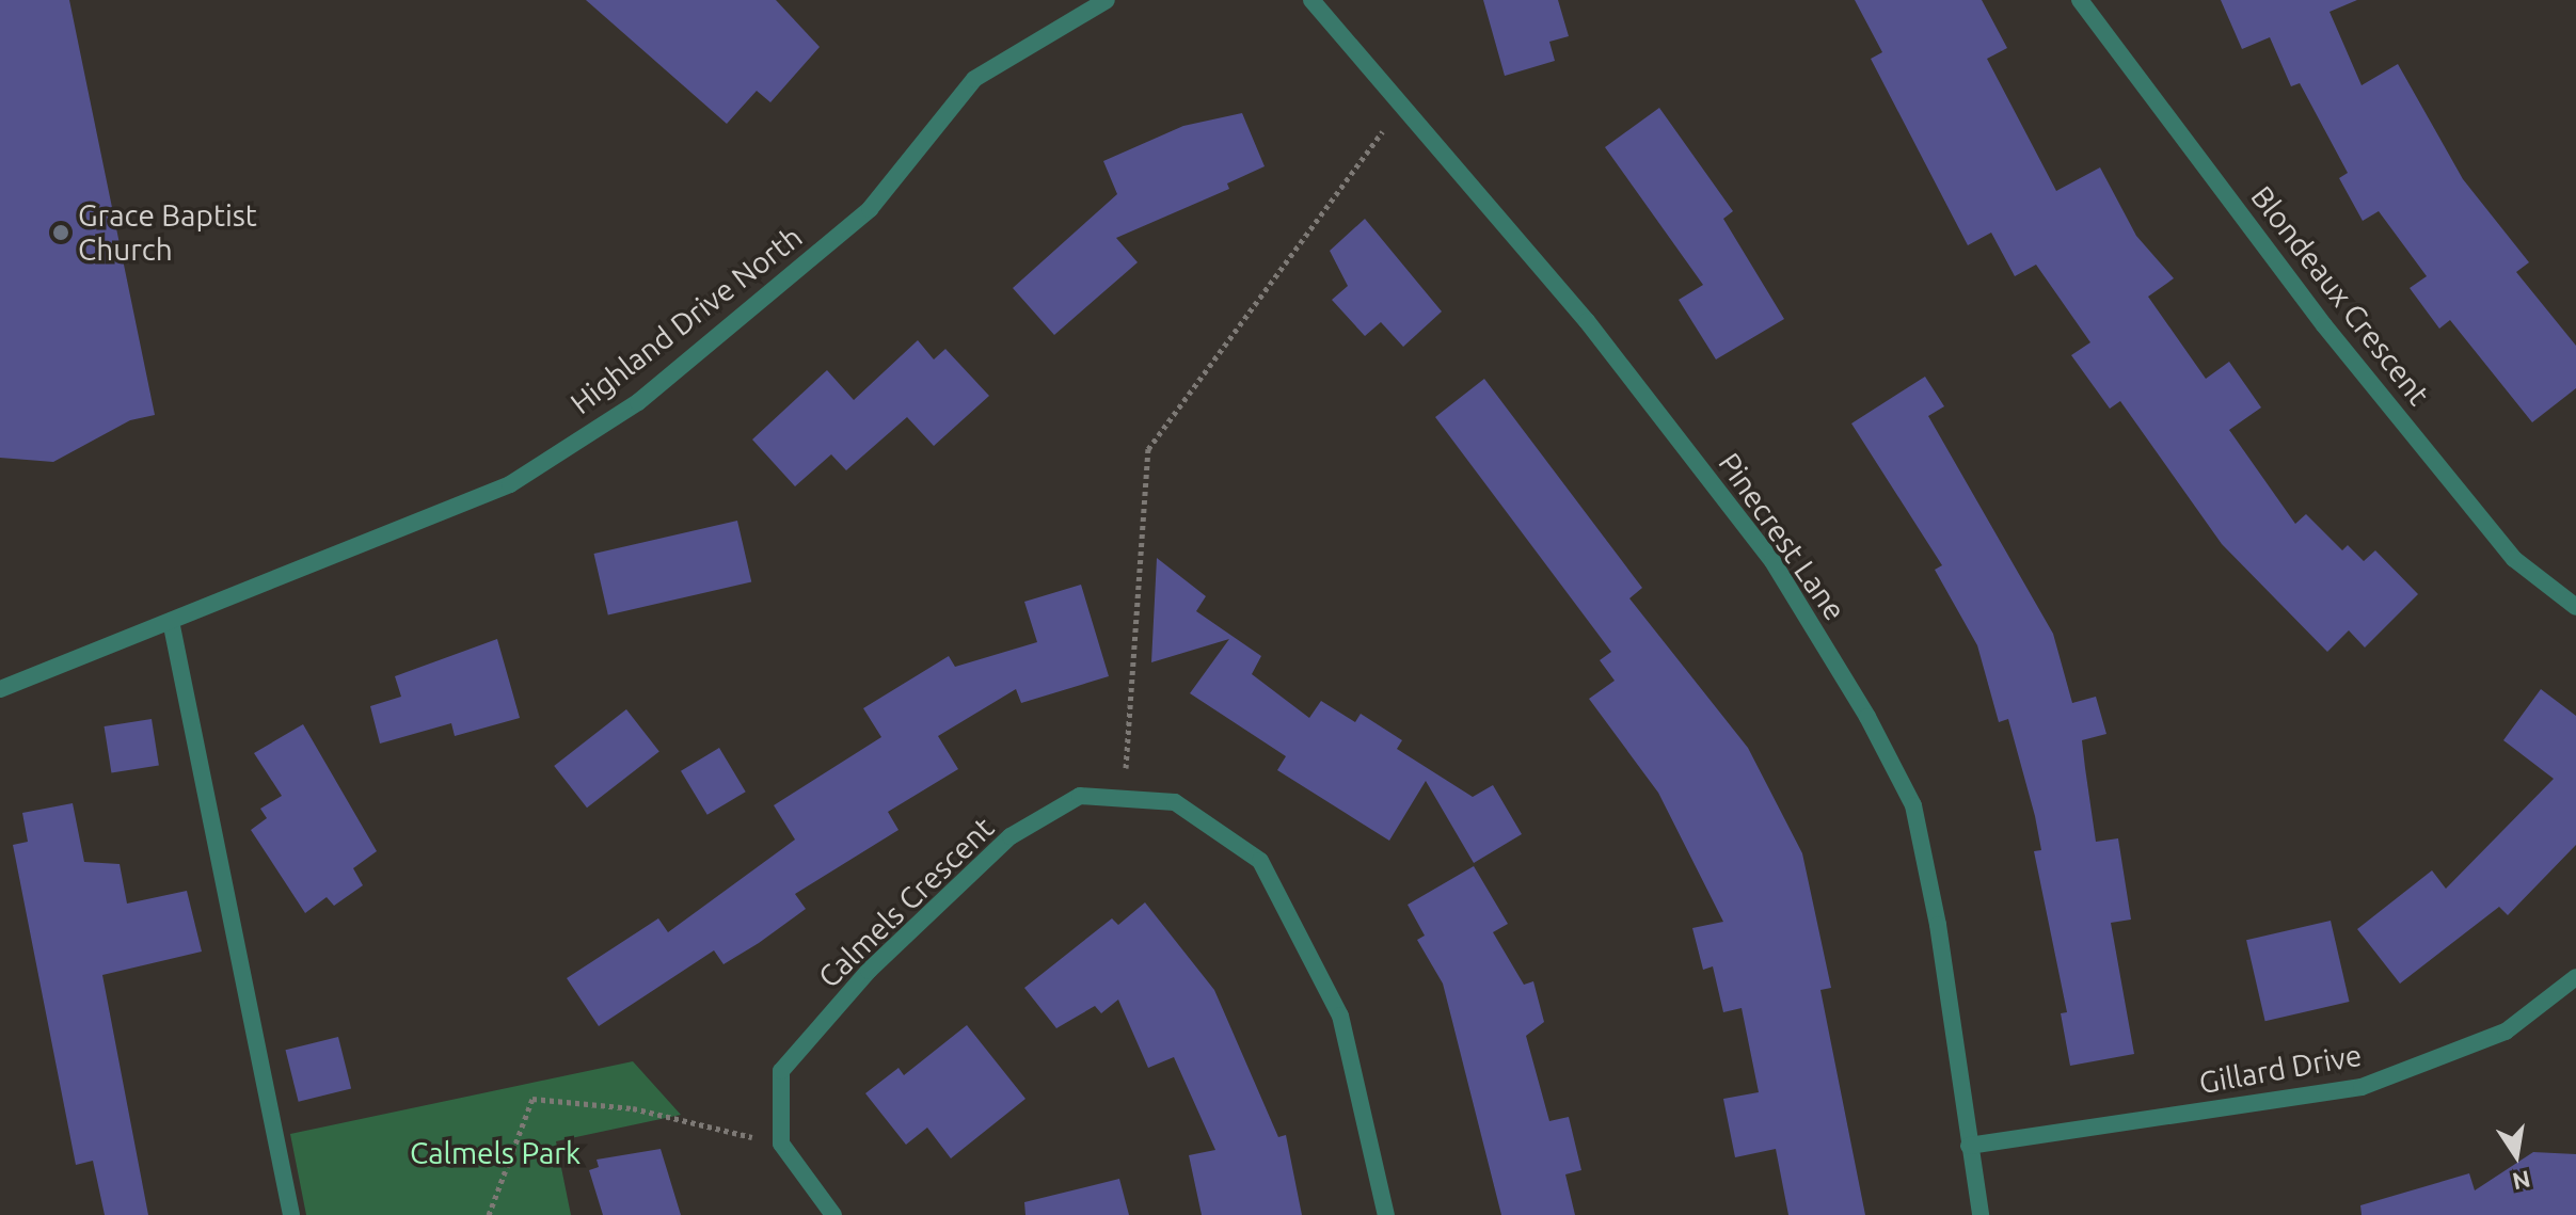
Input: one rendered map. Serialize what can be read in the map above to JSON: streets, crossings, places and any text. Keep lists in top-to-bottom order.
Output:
{
  "streets": {
    "street": [
      "Blondeaux Crescent",
      "Highland Drive North",
      "Pinecrest Lane",
      "Calmels Crescent",
      "Gillard Drive"
    ]
  },
  "crossings": [
    ["Pinecrest Lane", "Gillard Drive"]
  ],
  "parks": ["Calmels Park"],
  "places": ["Grace Baptist Church"],
  "north": "bottom"
}
